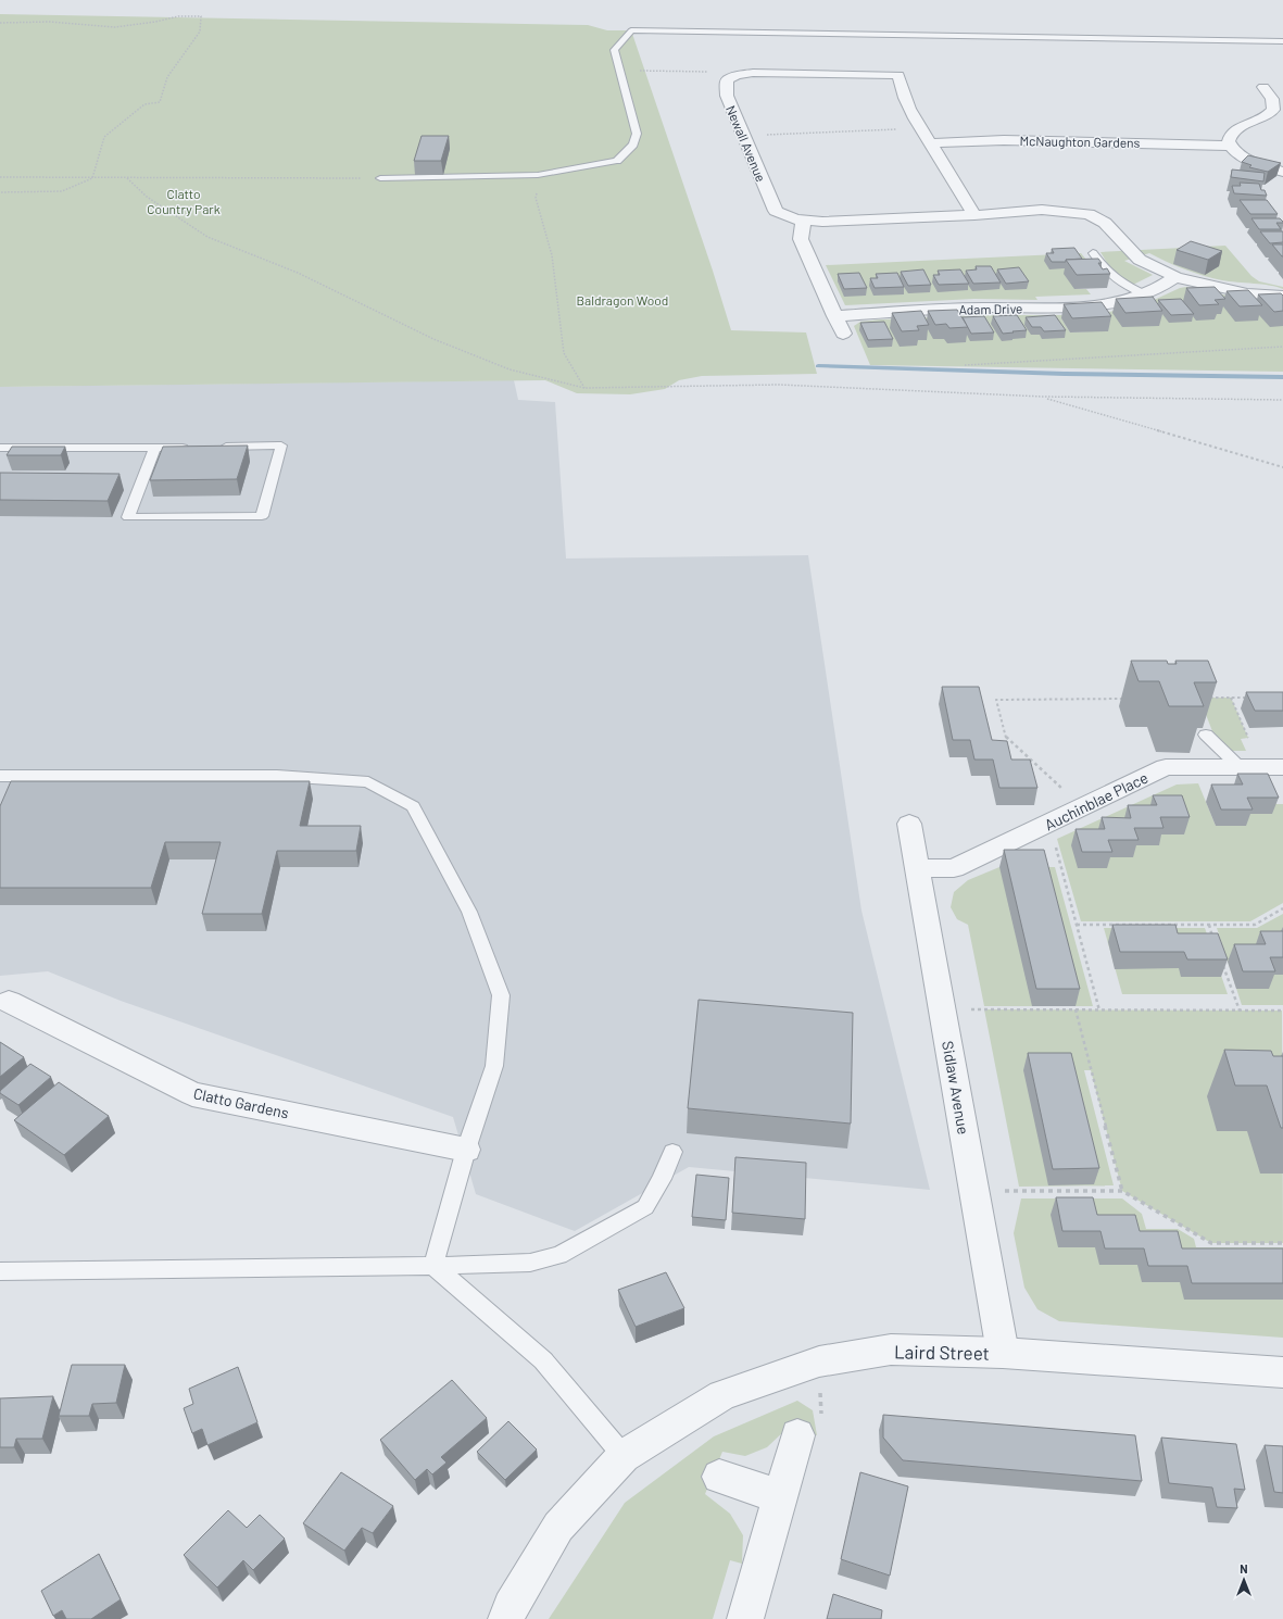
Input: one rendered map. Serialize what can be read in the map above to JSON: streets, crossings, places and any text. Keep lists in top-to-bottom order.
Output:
{
  "streets": {
    "street": [
      "McNaughton Gardens",
      "Newall Avenue",
      "Adam Drive",
      "Auchinblae Place",
      "Sidlaw Avenue",
      "Clatto Gardens",
      "Laird Street"
    ]
  },
  "crossings": [
    ["Newall Avenue", "Adam Drive"],
    ["Auchinblae Place", "Sidlaw Avenue"],
    ["Sidlaw Avenue", "Laird Street"]
  ],
  "parks": ["Clatto Country Park", "Baldragon Wood"],
  "north": "top"
}
